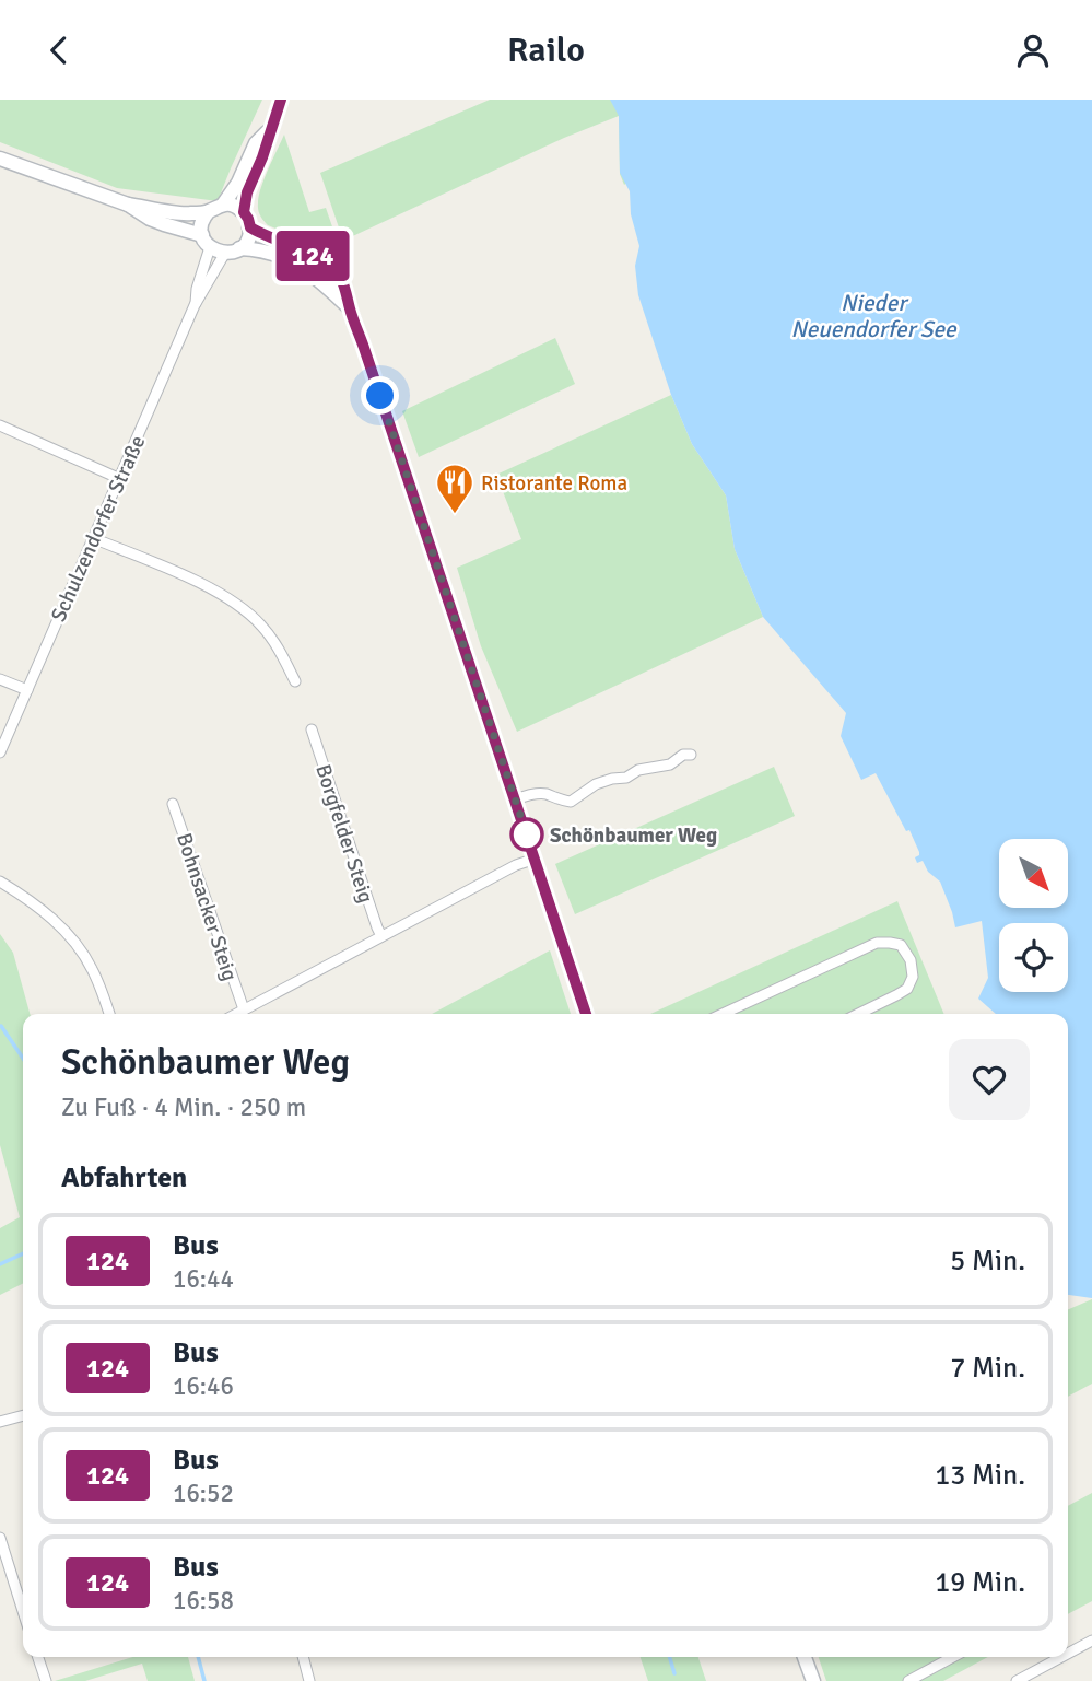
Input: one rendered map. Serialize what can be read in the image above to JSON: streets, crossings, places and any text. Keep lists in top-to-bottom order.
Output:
{
  "streets": {
    "street": ["Schulzendorfer Straße", "Borgfelder Steig", "Bohnsacker Steig"]
  },
  "water": ["Nieder Neuendorfer See"],
  "places": {
    "restaurant": ["Ristorante Roma"],
    "other": ["Schönbaumer Weg"]
  },
  "lines": ["bus line 124"],
  "north": "bottom right",
  "page": {
    "header": "Railo",
    "on_map": "124",
    "heading": [
      ["Schönbaumer Weg", "Zu Fuß · 4 Min. · 250 m"],
      "Abfahrten"
    ],
    "list": [
      {
        "mark": "124",
        "name": "Bus",
        "note": "16:44",
        "value": "5 Min."
      },
      {
        "mark": "124",
        "name": "Bus",
        "note": "16:46",
        "value": "7 Min."
      },
      {
        "mark": "124",
        "name": "Bus",
        "note": "16:52",
        "value": "13 Min."
      },
      {
        "mark": "124",
        "name": "Bus",
        "note": "16:58",
        "value": "19 Min."
      }
    ]
  }
}
